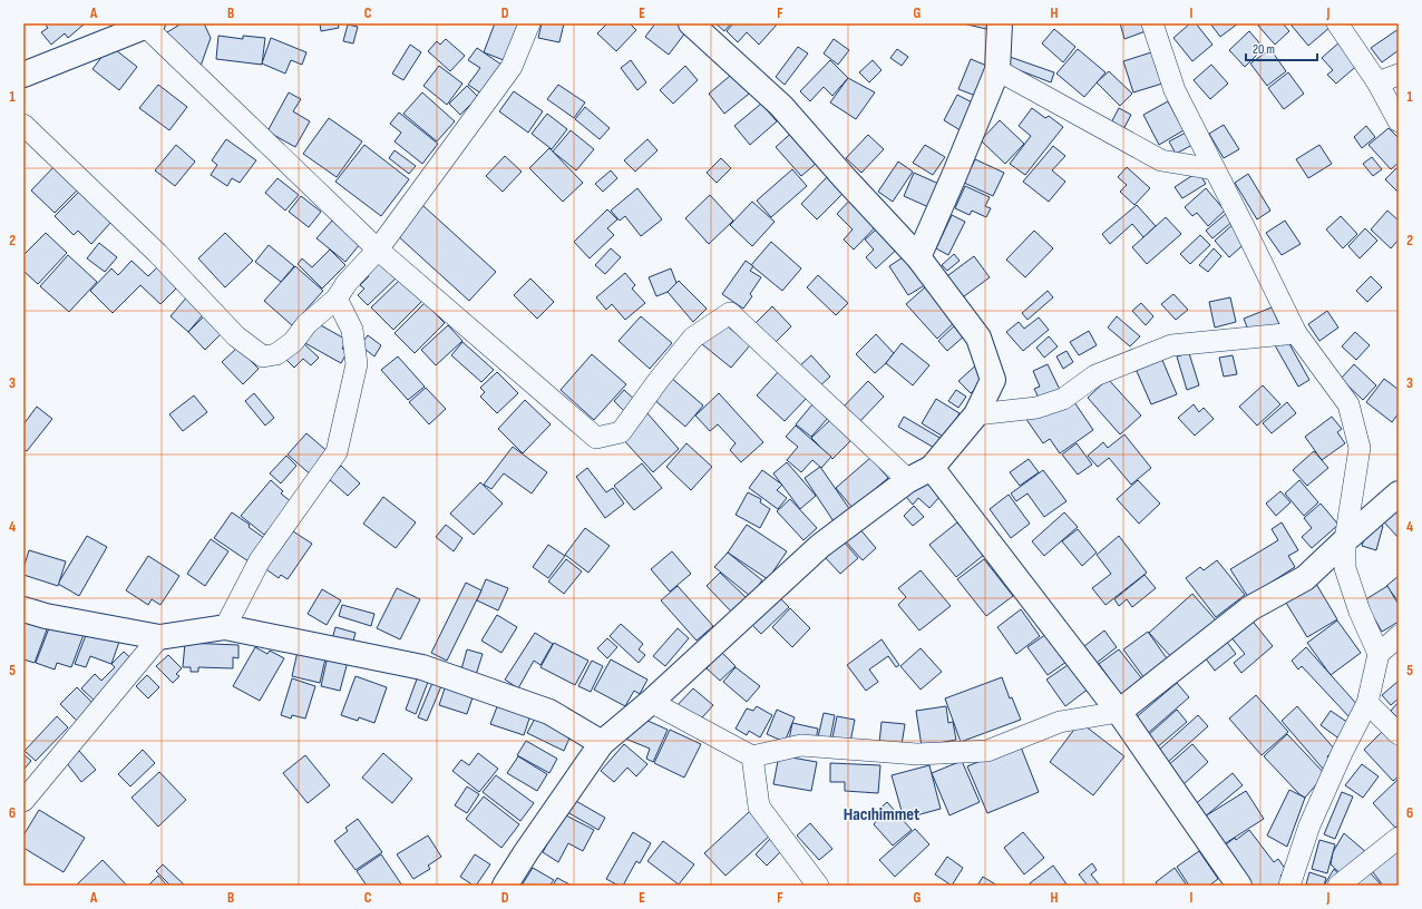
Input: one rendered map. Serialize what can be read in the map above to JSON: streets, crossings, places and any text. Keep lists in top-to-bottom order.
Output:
{
  "districts": ["Hacıhimmet"],
  "scale_bar": "20 m",
  "grid": {
    "columns": [
      "A",
      "B",
      "C",
      "D",
      "E",
      "F",
      "G",
      "H",
      "I",
      "J"
    ],
    "rows": [
      "1",
      "2",
      "3",
      "4",
      "5",
      "6"
    ]
  }
}
